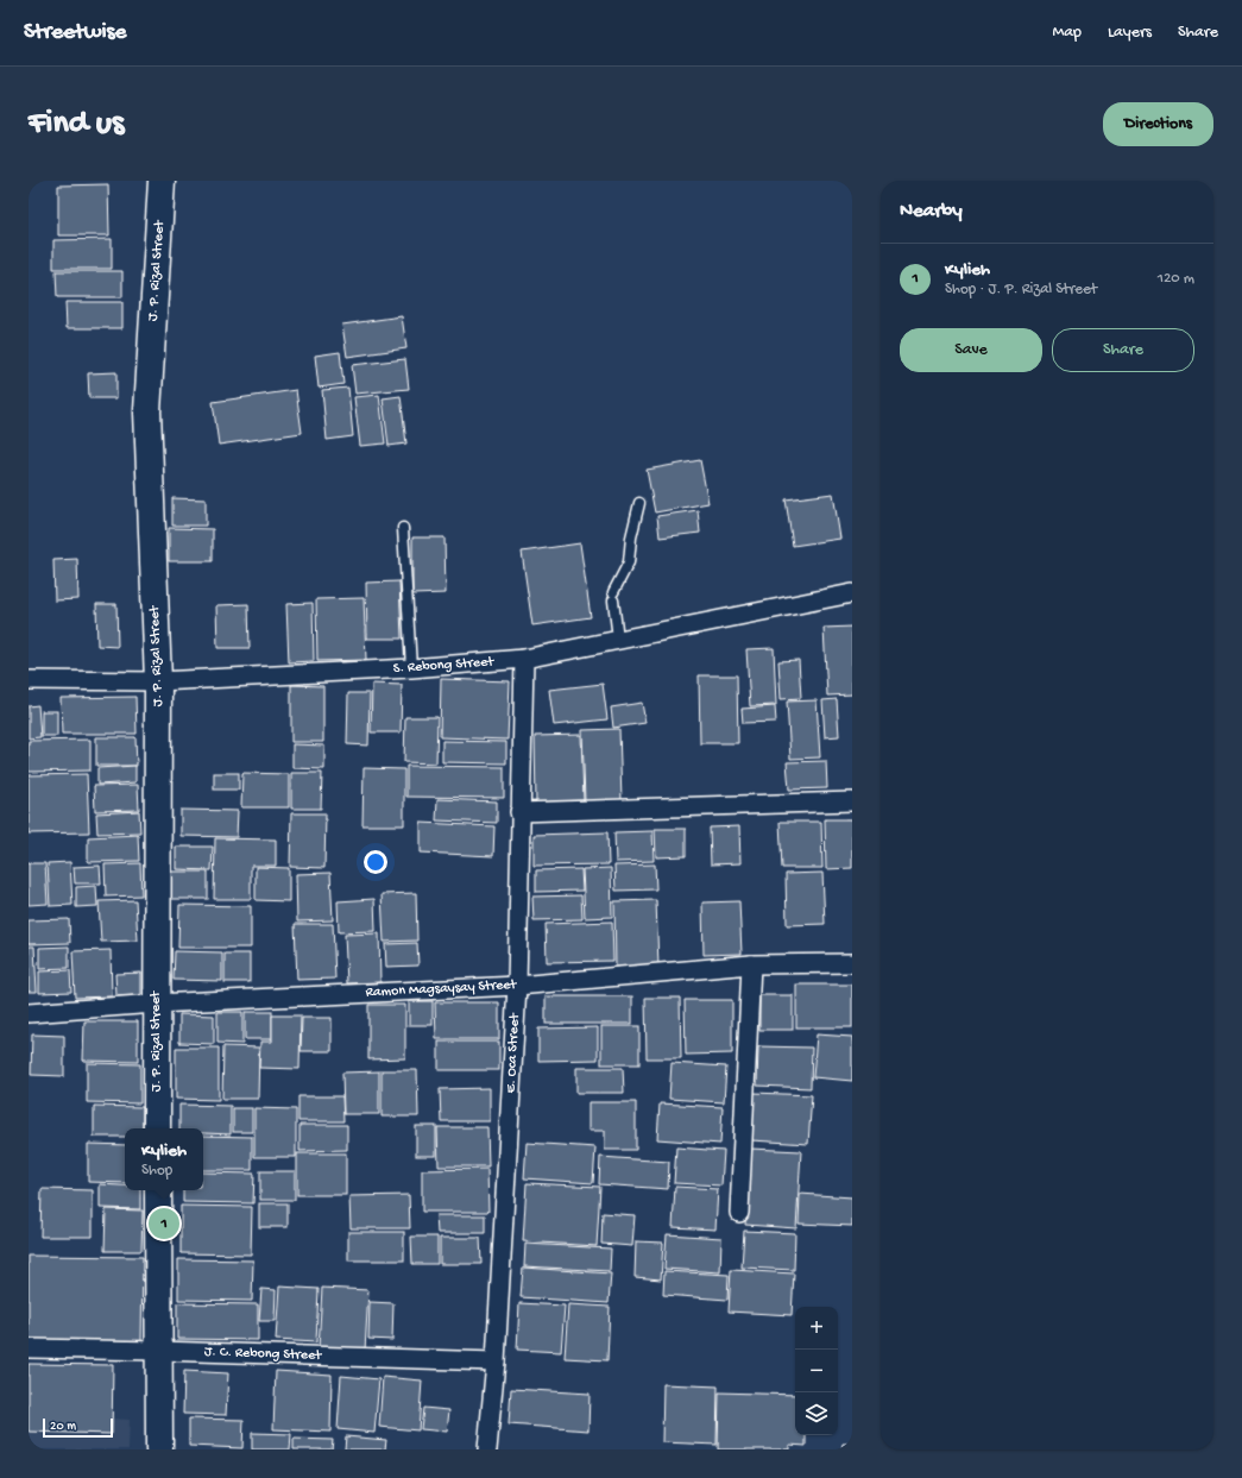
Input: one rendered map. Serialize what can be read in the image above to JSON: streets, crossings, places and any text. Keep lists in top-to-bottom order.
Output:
{
  "streets": {
    "street": [
      "J. P. Rizal Street",
      "S. Rebong Street",
      "Ramon Magsaysay Street",
      "E. Oca Street",
      "J. C. Rebong Street"
    ]
  },
  "crossings": [
    ["J. P. Rizal Street", "S. Rebong Street"],
    ["J. P. Rizal Street", "Ramon Magsaysay Street"],
    ["S. Rebong Street", "E. Oca Street"],
    ["Ramon Magsaysay Street", "E. Oca Street"],
    ["E. Oca Street", "J. C. Rebong Street"]
  ],
  "scale_bar": "20 m",
  "page": {
    "header": "Streetwise",
    "nav": ["Map", "Layers", "Share"],
    "buttons": [
      "Directions",
      ["Save", "Share"]
    ],
    "title": "Find us",
    "heading": "Nearby",
    "list": [
      {
        "mark": "1",
        "name": "Kylieh",
        "note": "Shop · J. P. Rizal Street",
        "value": "120 m"
      }
    ],
    "popup": ["Kylieh", "Shop"],
    "pins": "1",
    "map_buttons": ["+", "−"],
    "scale": "20 m"
  }
}
